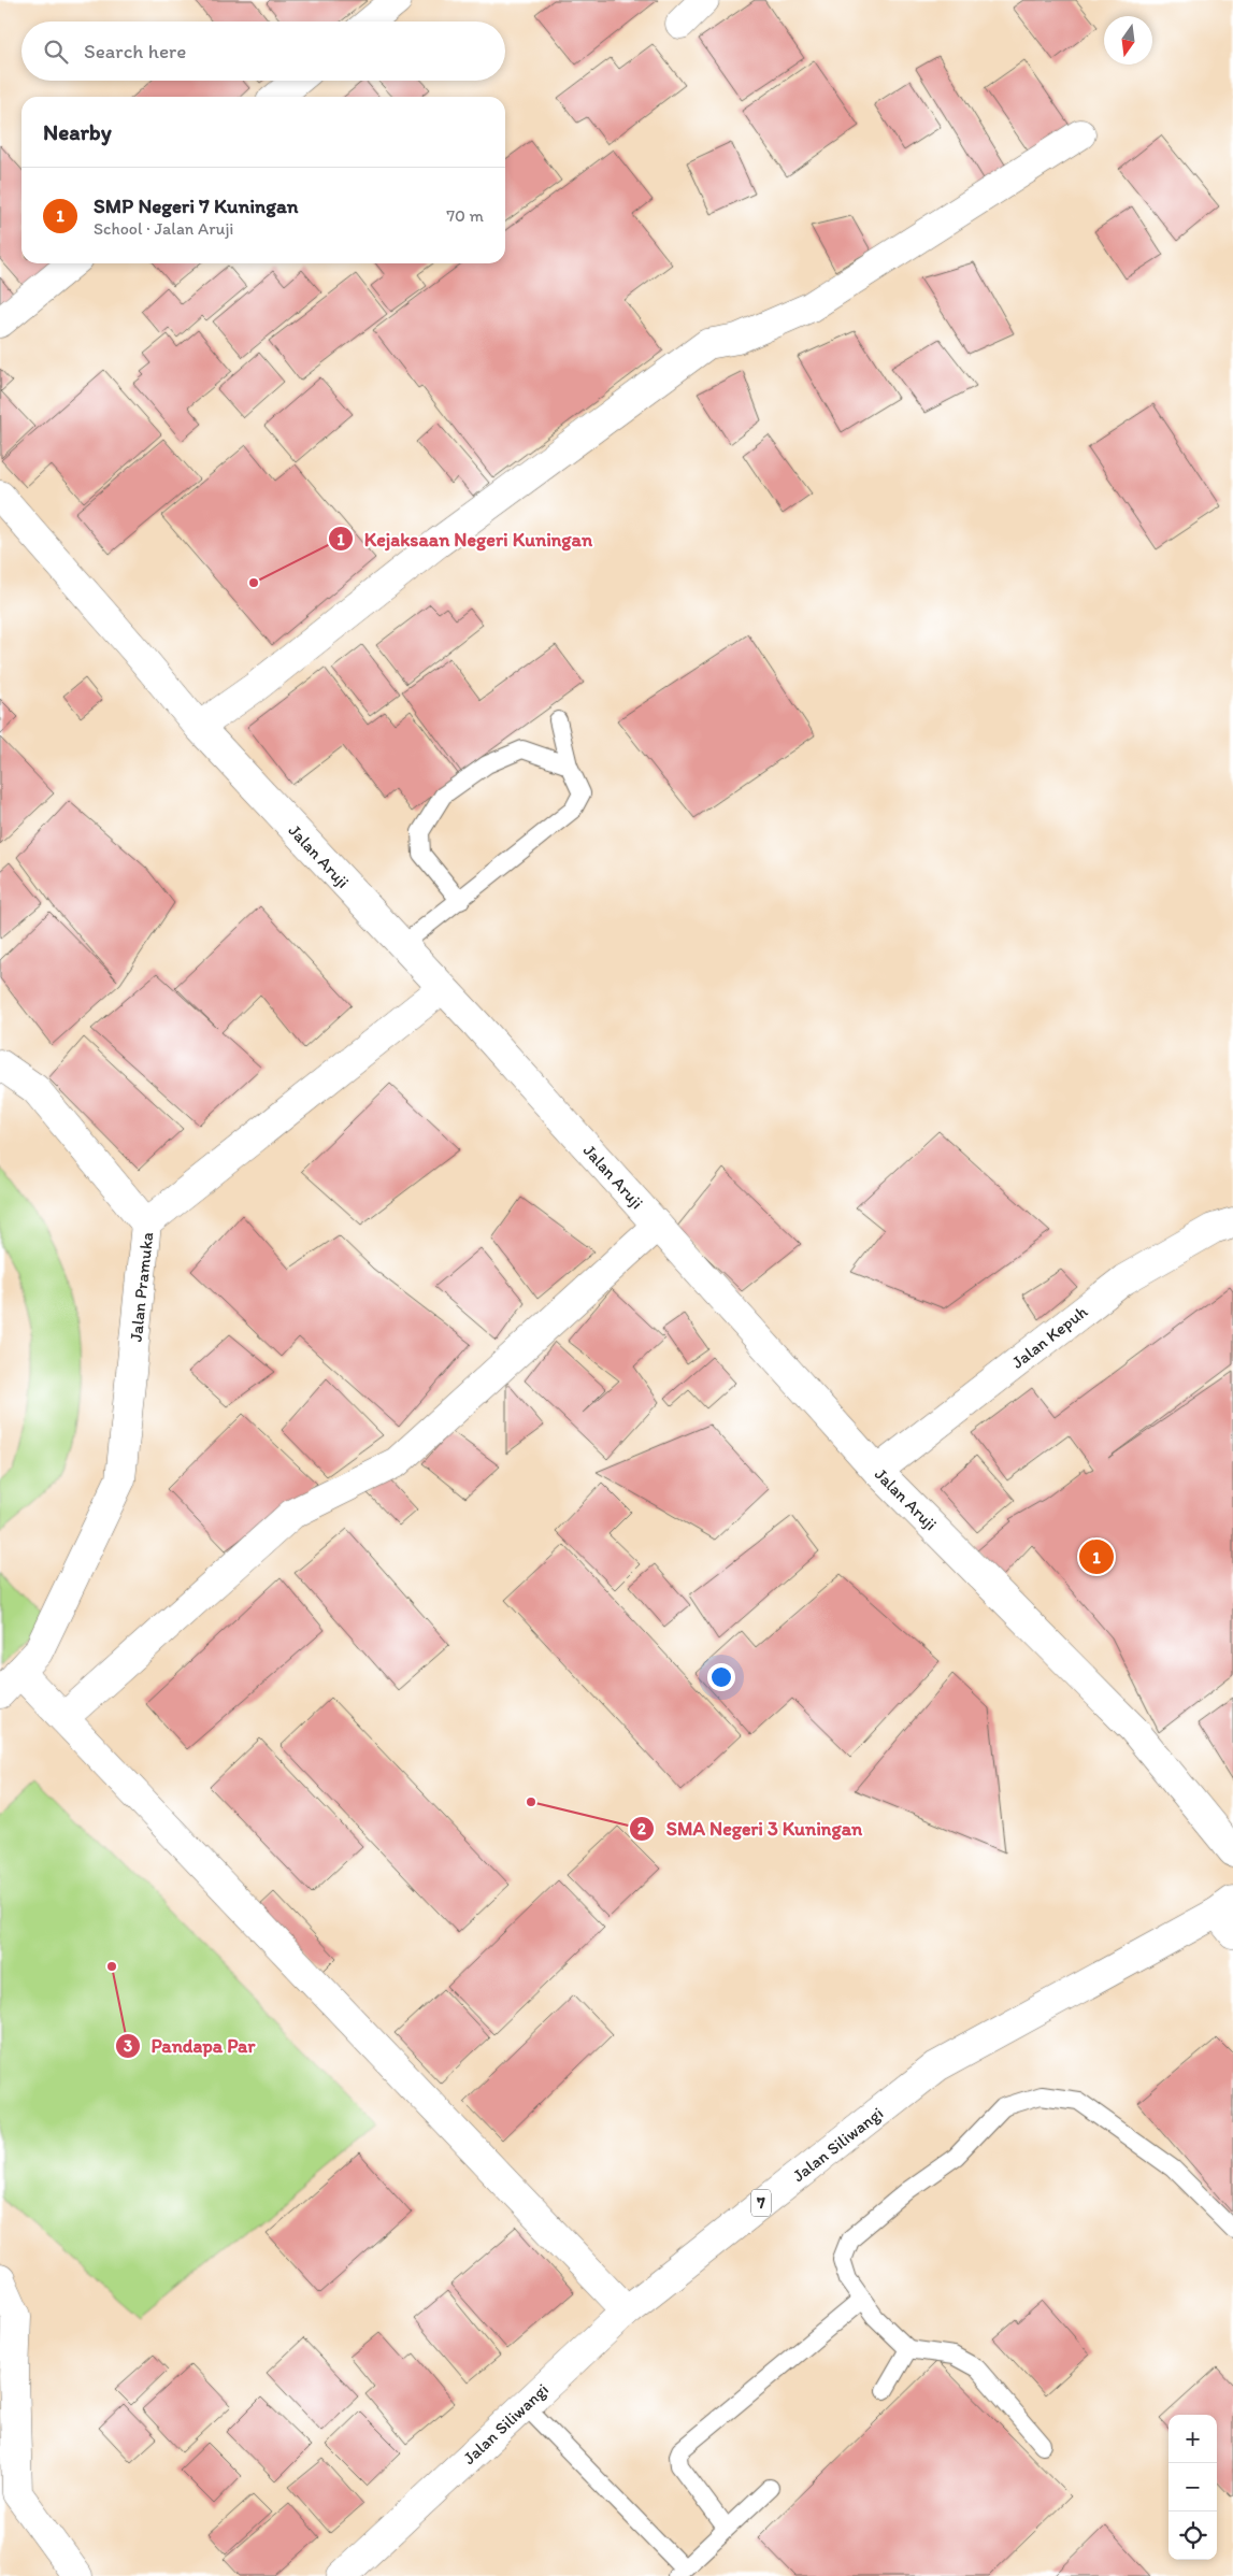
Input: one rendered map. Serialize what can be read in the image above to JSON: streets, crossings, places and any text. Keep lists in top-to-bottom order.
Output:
{
  "streets": {
    "street": [
      "Jalan Aruji",
      "Jalan Pramuka",
      "Jalan Kepuh",
      "Jalan Siliwangi",
      "7"
    ]
  },
  "crossings": [
    ["Jalan Aruji", "Jalan Pramuka"],
    ["Jalan Aruji", "Jalan Kepuh"]
  ],
  "places": ["Kejaksaan Negeri Kuningan", "SMA Negeri 3 Kuningan", "Pandapa Par"],
  "north": "bottom",
  "page": {
    "search": "Search here",
    "heading": "Nearby",
    "list": [
      {
        "mark": "1",
        "name": "SMP Negeri 7 Kuningan",
        "note": "School · Jalan Aruji",
        "value": "70 m"
      }
    ],
    "pins": "1",
    "map_buttons": ["+", "−"]
  }
}
